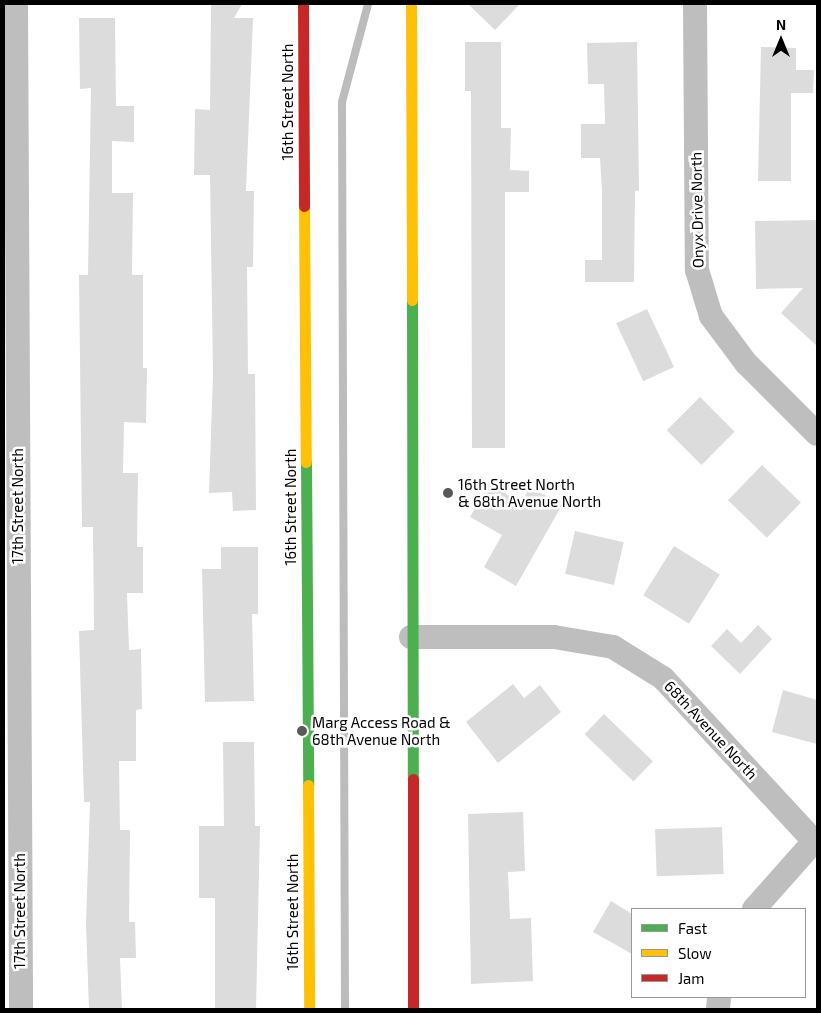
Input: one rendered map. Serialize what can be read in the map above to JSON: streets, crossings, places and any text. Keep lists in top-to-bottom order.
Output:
{
  "streets": {
    "street": [
      "16th Street North",
      "Onyx Drive North",
      "17th Street North",
      "68th Avenue North"
    ]
  },
  "places": ["16th Street North & 68th Avenue North", "Marg Access Road & 68th Avenue North"],
  "legend": ["Fast", "Slow", "Jam"],
  "north": "top"
}
